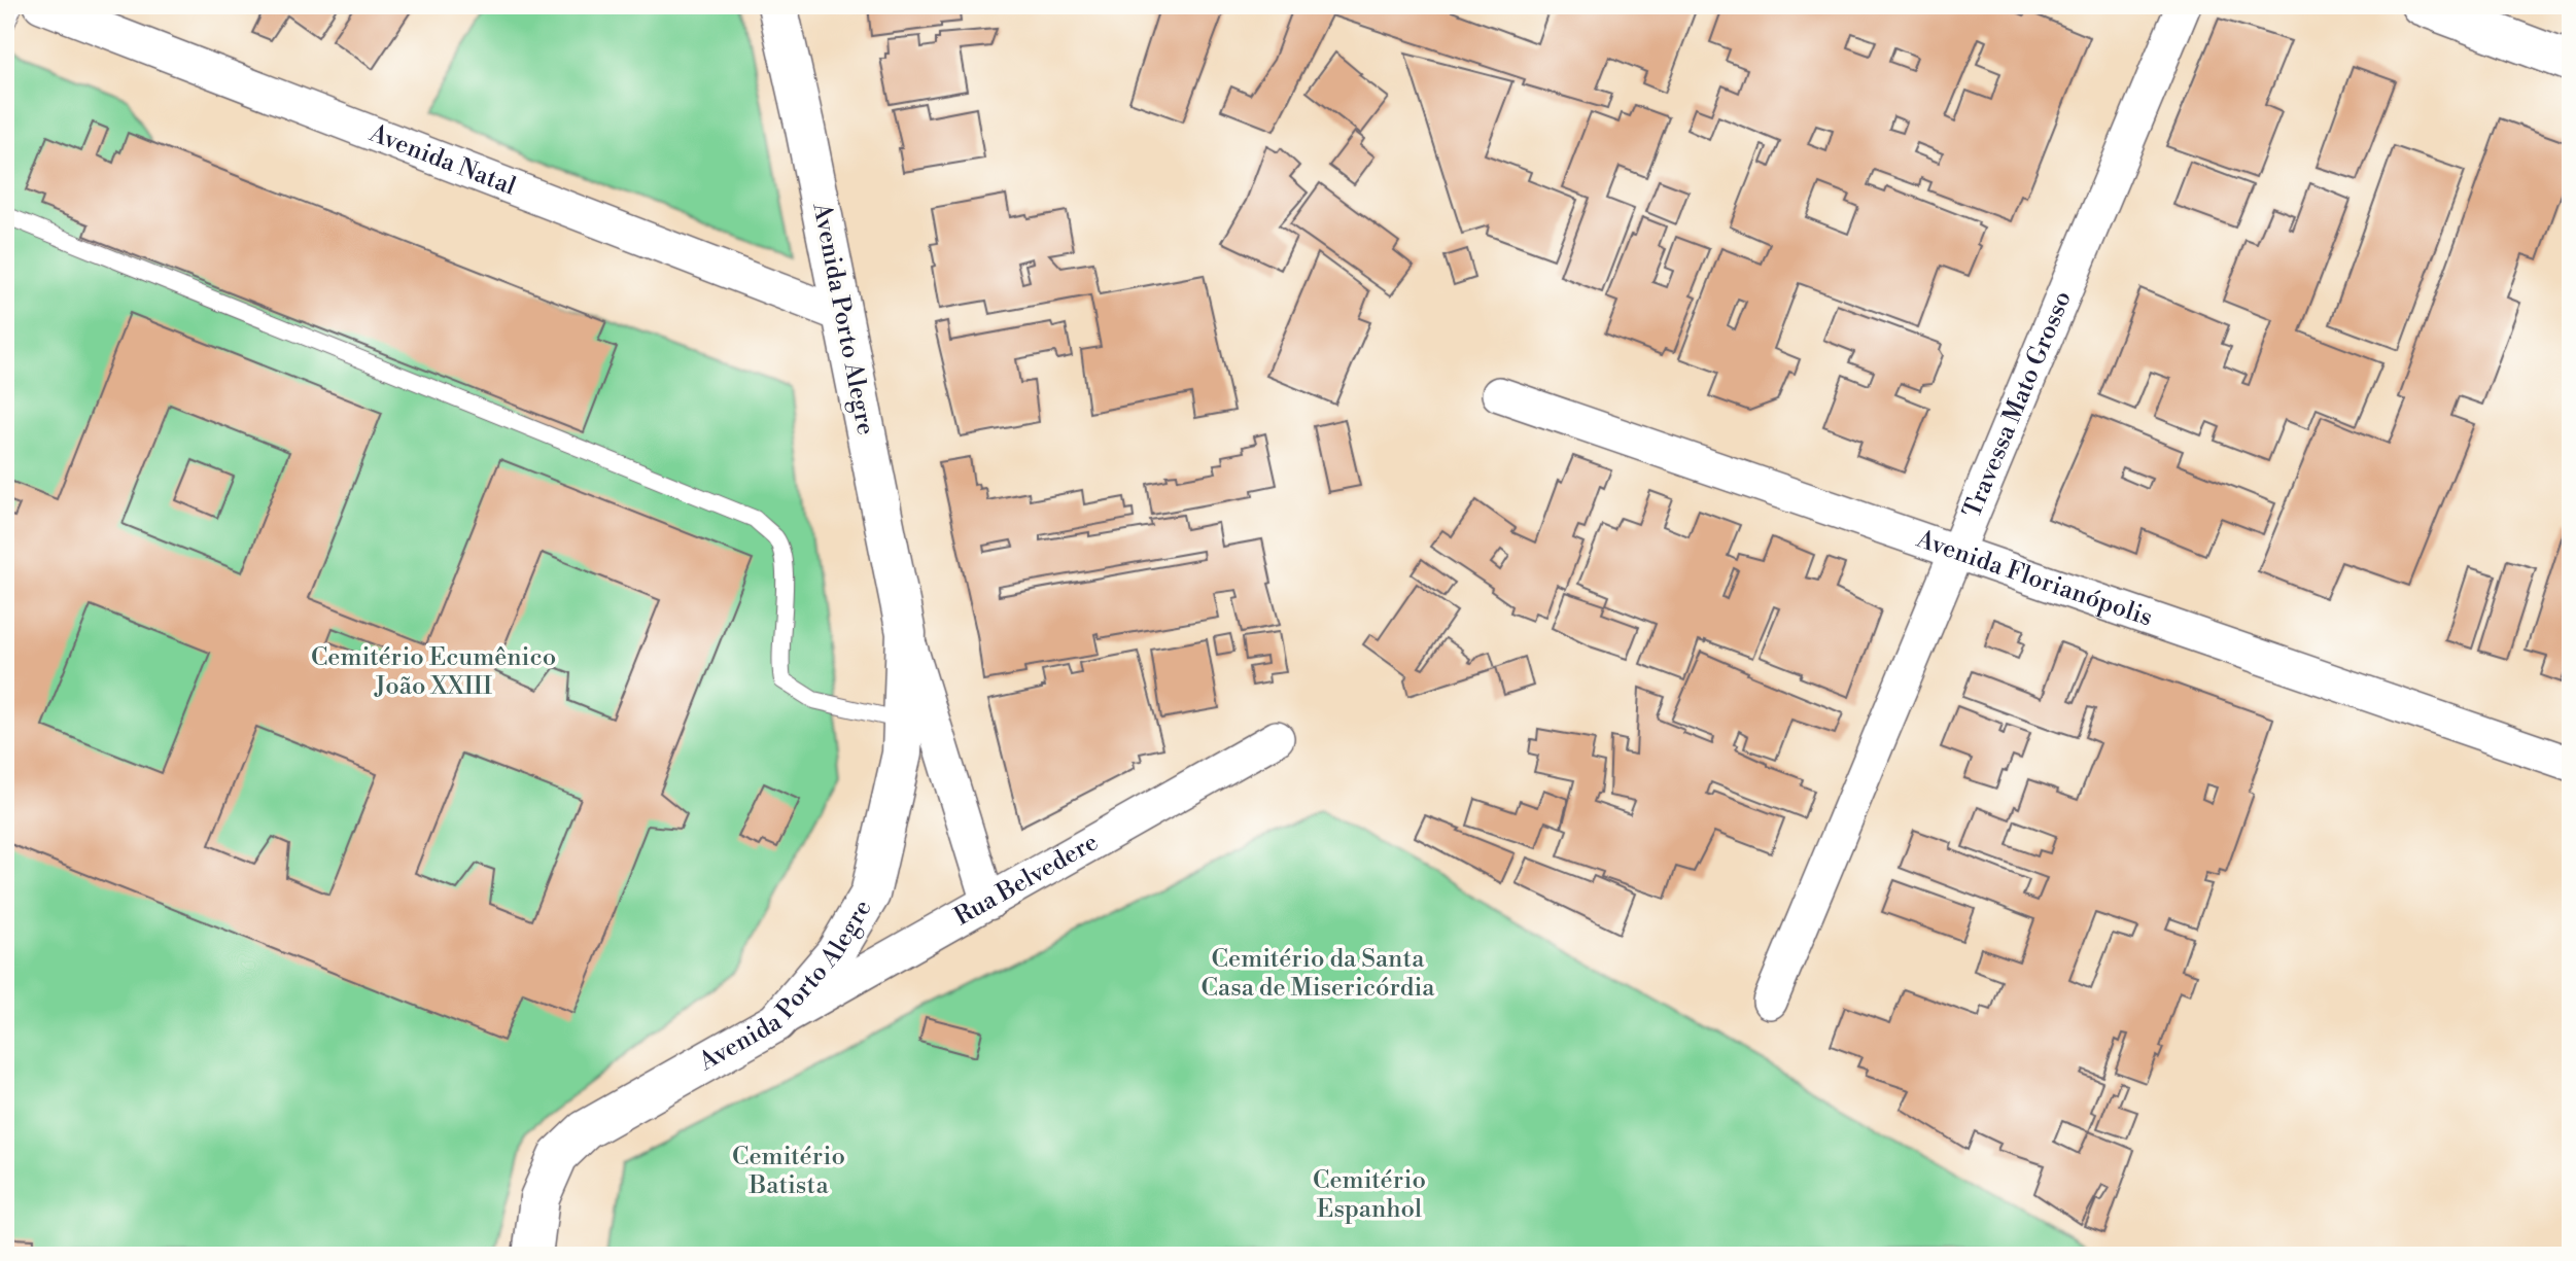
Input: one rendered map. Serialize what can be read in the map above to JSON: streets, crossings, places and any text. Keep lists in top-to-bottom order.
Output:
{
  "streets": {
    "street": [
      "Avenida Natal",
      "Avenida Porto Alegre",
      "Travessa Mato Grosso",
      "Avenida Florianópolis",
      "Rua Belvedere"
    ]
  },
  "crossings": [
    ["Avenida Natal", "Avenida Porto Alegre"],
    ["Avenida Porto Alegre", "Rua Belvedere"],
    ["Travessa Mato Grosso", "Avenida Florianópolis"]
  ],
  "parks": [
    "Cemitério Ecumênico João XXIII",
    "Cemitério da Santa Casa de Misericórdia",
    "Cemitério Batista",
    "Cemitério Espanhol"
  ]
}
